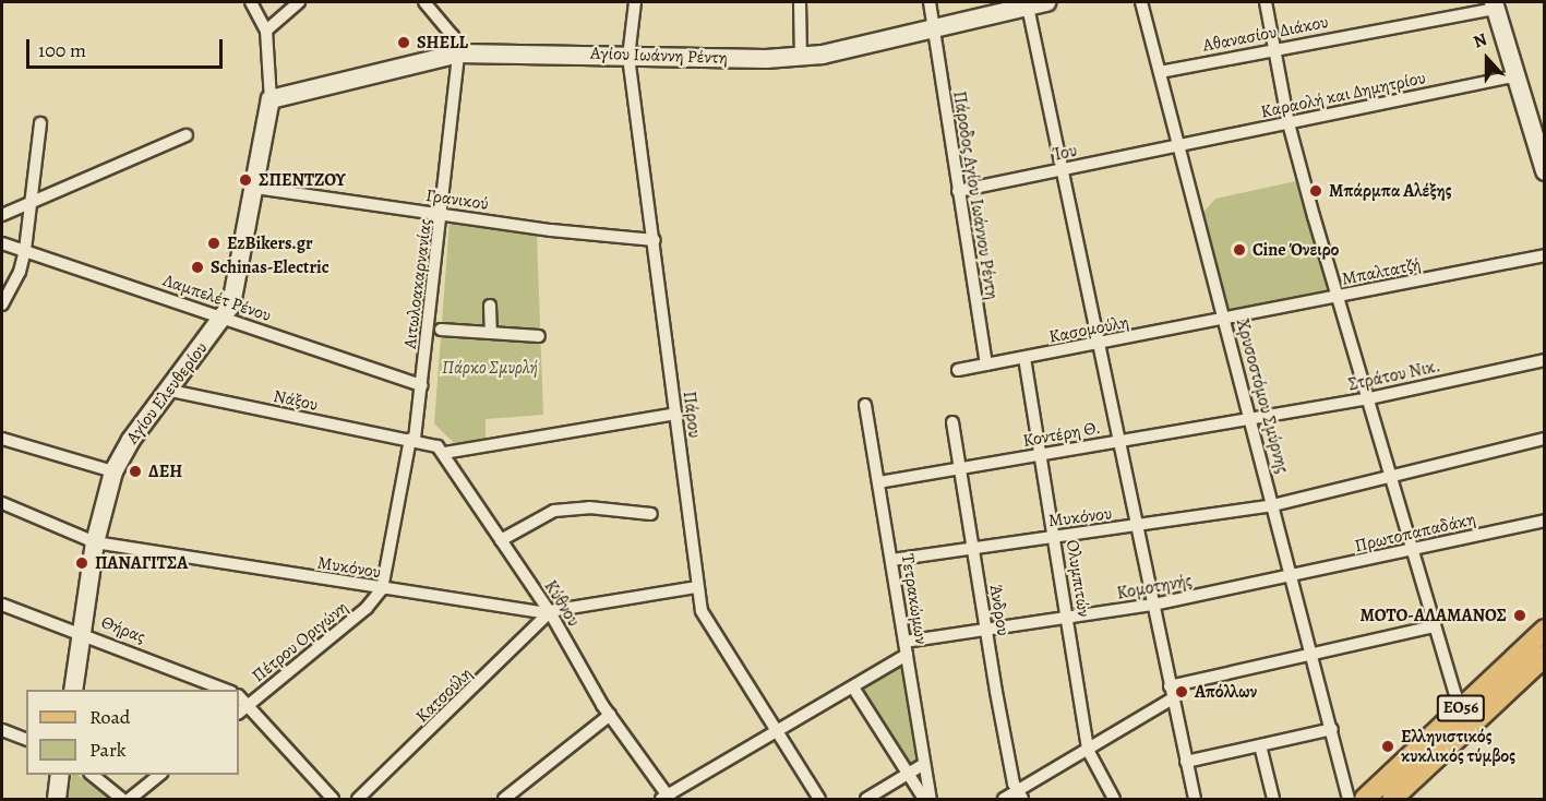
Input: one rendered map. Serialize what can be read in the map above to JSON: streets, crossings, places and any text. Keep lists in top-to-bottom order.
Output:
{
  "streets": {
    "main road": ["ΕΟ56"],
    "street": [
      "Αθανασίου Διάκου",
      "Αγίου Ιωάννη Ρέντη",
      "Καραολή και Δημητρίου",
      "Ίου",
      "Πάροδος Αγίου Ιωάννου Ρέντη",
      "Γρανικού",
      "Μπαλτατζή",
      "Αιτωλοακαρνανίας",
      "Λαμπελέτ Ρένου",
      "Κασομούλη",
      "Στράτου Νικ.",
      "Αγίου Ελευθερίου",
      "Χρυσοστόμου Σμύρνης",
      "Νάξου",
      "Πάρου",
      "Κοντέρη Θ.",
      "Μυκόνου",
      "Πρωτοπαπαδάκη",
      "Ολυμπιτών",
      "Κομοτηνής",
      "Τετρακώμων",
      "Κύθνου",
      "Άνδρου",
      "Θήρας",
      "Πέτρου Οριγώνη",
      "Κατσούλη"
    ]
  },
  "crossings": [
    ["Αθανασίου Διάκου", "Χρυσοστόμου Σμύρνης"],
    ["Αγίου Ιωάννη Ρέντη", "Πάροδος Αγίου Ιωάννου Ρέντη"],
    ["Αγίου Ιωάννη Ρέντη", "Αιτωλοακαρνανίας"],
    ["Αγίου Ιωάννη Ρέντη", "Αγίου Ελευθερίου"],
    ["Αγίου Ιωάννη Ρέντη", "Πάρου"],
    ["Καραολή και Δημητρίου", "Ίου"],
    ["Καραολή και Δημητρίου", "Χρυσοστόμου Σμύρνης"],
    ["Ίου", "Πάροδος Αγίου Ιωάννου Ρέντη"],
    ["Ίου", "Χρυσοστόμου Σμύρνης"],
    ["Πάροδος Αγίου Ιωάννου Ρέντη", "Κασομούλη"],
    ["Γρανικού", "Αιτωλοακαρνανίας"],
    ["Γρανικού", "Αγίου Ελευθερίου"],
    ["Γρανικού", "Πάρου"],
    ["Μπαλτατζή", "Κασομούλη"],
    ["Μπαλτατζή", "Χρυσοστόμου Σμύρνης"],
    ["Αιτωλοακαρνανίας", "Λαμπελέτ Ρένου"],
    ["Αιτωλοακαρνανίας", "Νάξου"],
    ["Λαμπελέτ Ρένου", "Αγίου Ελευθερίου"],
    ["Κασομούλη", "Χρυσοστόμου Σμύρνης"],
    ["Κασομούλη", "Ολυμπιτών"],
    ["Στράτου Νικ.", "Χρυσοστόμου Σμύρνης"],
    ["Στράτου Νικ.", "Κοντέρη Θ."],
    ["Αγίου Ελευθερίου", "Νάξου"],
    ["Αγίου Ελευθερίου", "Μυκόνου"],
    ["Αγίου Ελευθερίου", "Θήρας"],
    ["Χρυσοστόμου Σμύρνης", "Κοντέρη Θ."],
    ["Χρυσοστόμου Σμύρνης", "Μυκόνου"],
    ["Χρυσοστόμου Σμύρνης", "Πρωτοπαπαδάκη"],
    ["Χρυσοστόμου Σμύρνης", "Κομοτηνής"],
    ["Πάρου", "Μυκόνου"],
    ["Πάρου", "Κομοτηνής"],
    ["Κοντέρη Θ.", "Ολυμπιτών"],
    ["Κοντέρη Θ.", "Τετρακώμων"],
    ["Κοντέρη Θ.", "Άνδρου"],
    ["Μυκόνου", "Ολυμπιτών"],
    ["Μυκόνου", "Τετρακώμων"],
    ["Μυκόνου", "Κύθνου"],
    ["Μυκόνου", "Άνδρου"],
    ["Μυκόνου", "Πέτρου Οριγώνη"],
    ["Μυκόνου", "Κατσούλη"],
    ["Πρωτοπαπαδάκη", "Κομοτηνής"],
    ["Ολυμπιτών", "Κομοτηνής"],
    ["Κομοτηνής", "Τετρακώμων"],
    ["Κομοτηνής", "Κύθνου"],
    ["Κομοτηνής", "Άνδρου"],
    ["Κύθνου", "Κατσούλη"]
  ],
  "parks": ["Πάρκο Σµυρλή"],
  "places": [
    "SHELL",
    "ΣΠΕΝΤΖΟΥ",
    "Μπάρμπα Αλέξης",
    "EzBikers.gr",
    "Cine Όνειρο",
    "Schinas-Electric",
    "ΔΕΗ",
    "ΠΑΝΑΓΙΤΣΑ",
    "MOTO-ΑΛΑΜΑΝΟΣ",
    "Απόλλων",
    "Ελληνιστικός κυκλικός τύμβος"
  ],
  "legend": ["Road", "Park"],
  "scale_bar": "100 m",
  "north": "top"
}
